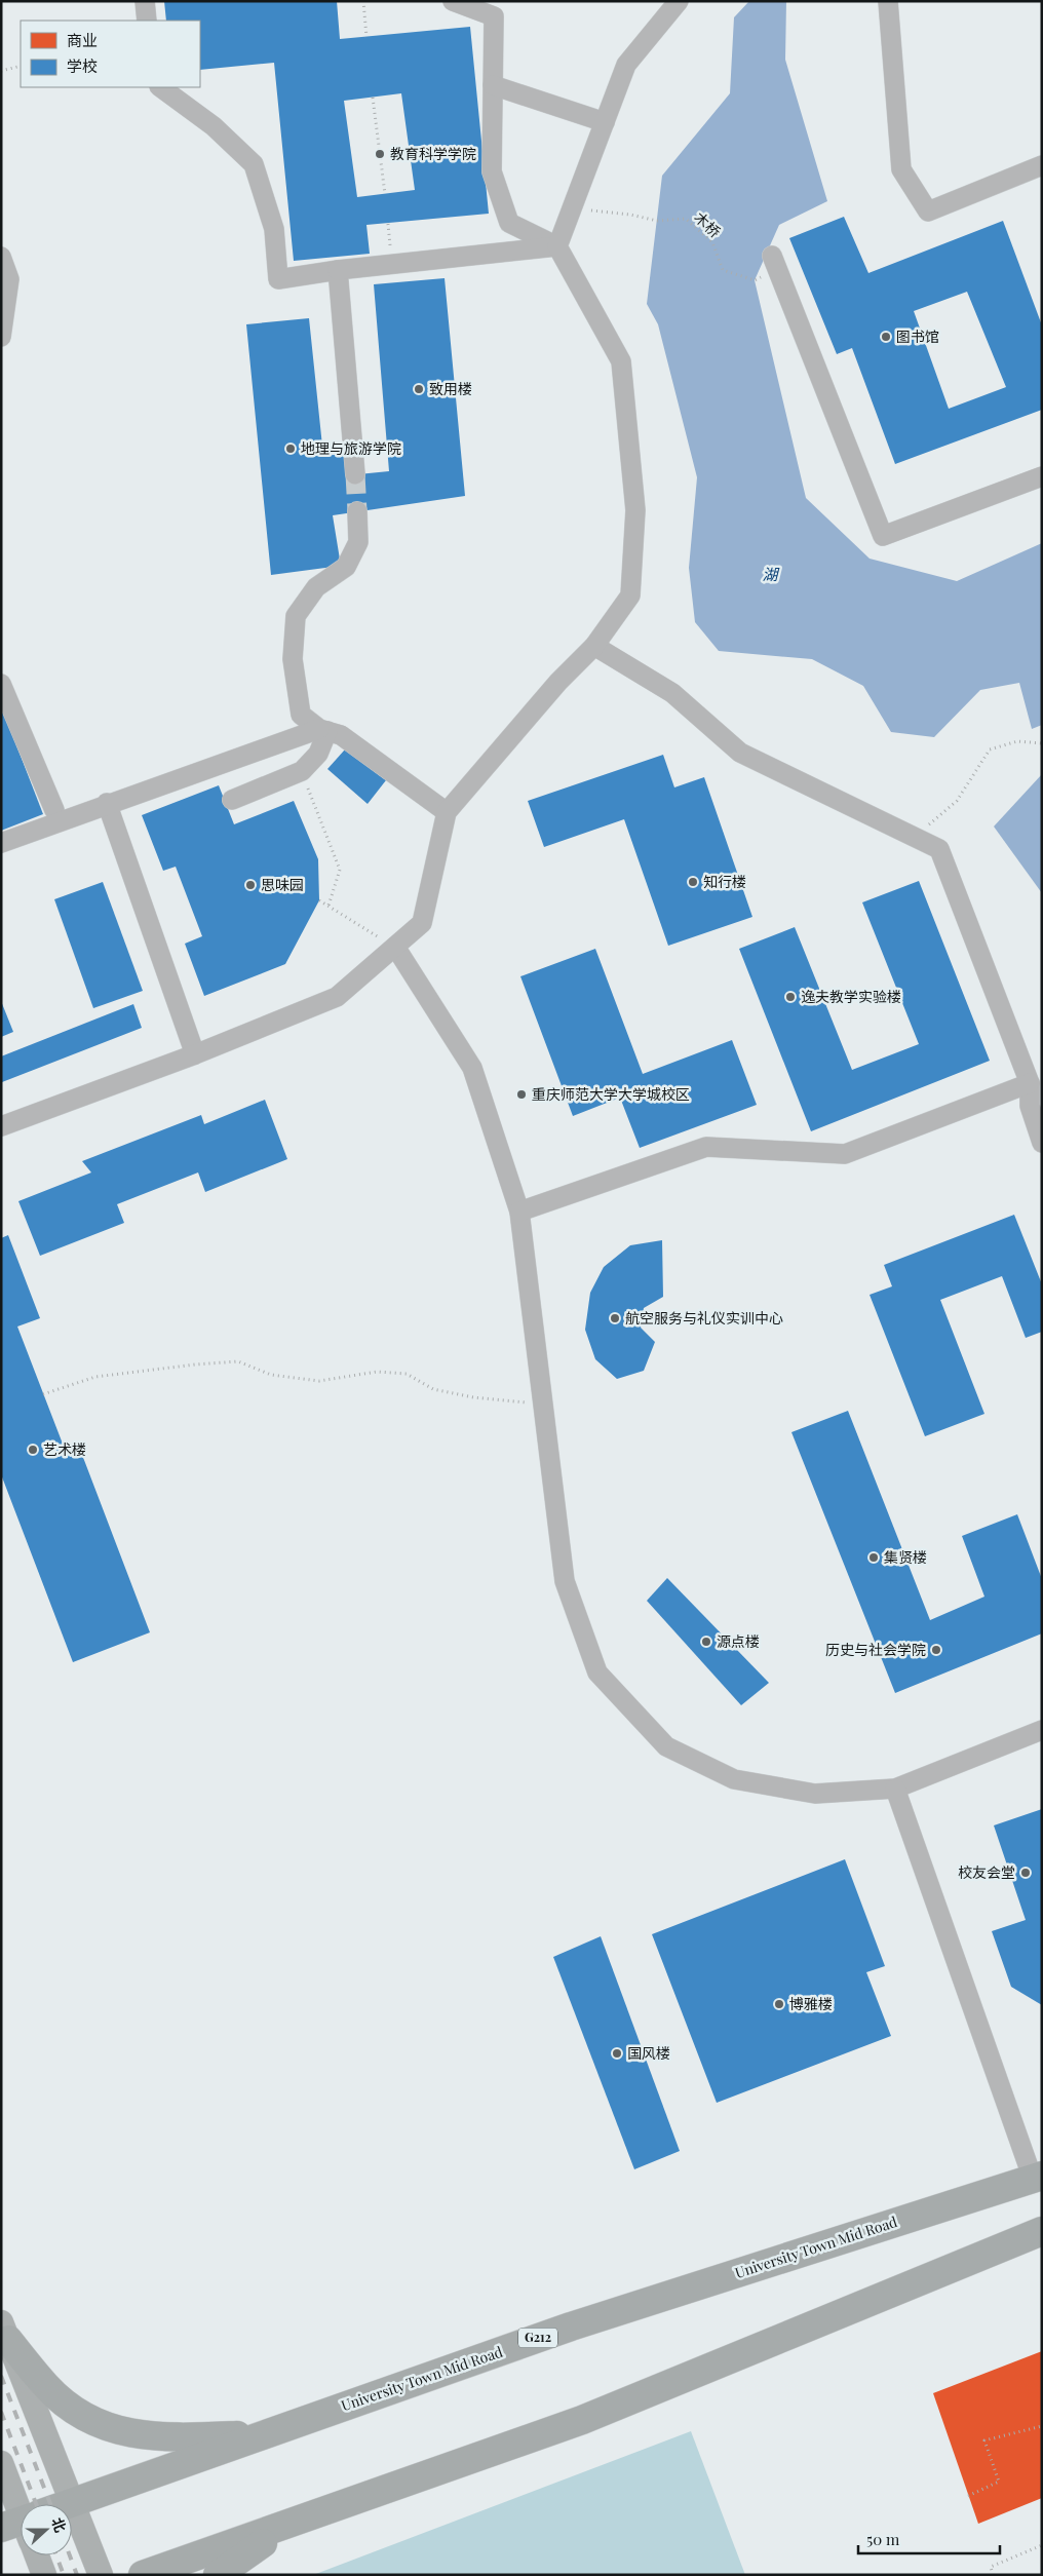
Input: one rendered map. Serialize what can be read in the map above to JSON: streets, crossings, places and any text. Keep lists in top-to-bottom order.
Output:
{
  "streets": {
    "highway": ["University Town Mid Road", "G212"],
    "path": ["木桥"]
  },
  "water": ["湖"],
  "places": [
    "教育科学学院",
    "图书馆",
    "致用楼",
    "地理与旅游学院",
    "知行楼",
    "思味园",
    "逸夫教学实验楼",
    "重庆师范大学大学城校区",
    "航空服务与礼仪实训中心",
    "艺术楼",
    "集贤楼",
    "源点楼",
    "历史与社会学院",
    "校友会堂",
    "博雅楼",
    "国风楼"
  ],
  "legend": ["商业", "学校"],
  "scale_bar": "50 m",
  "north": "right"
}
